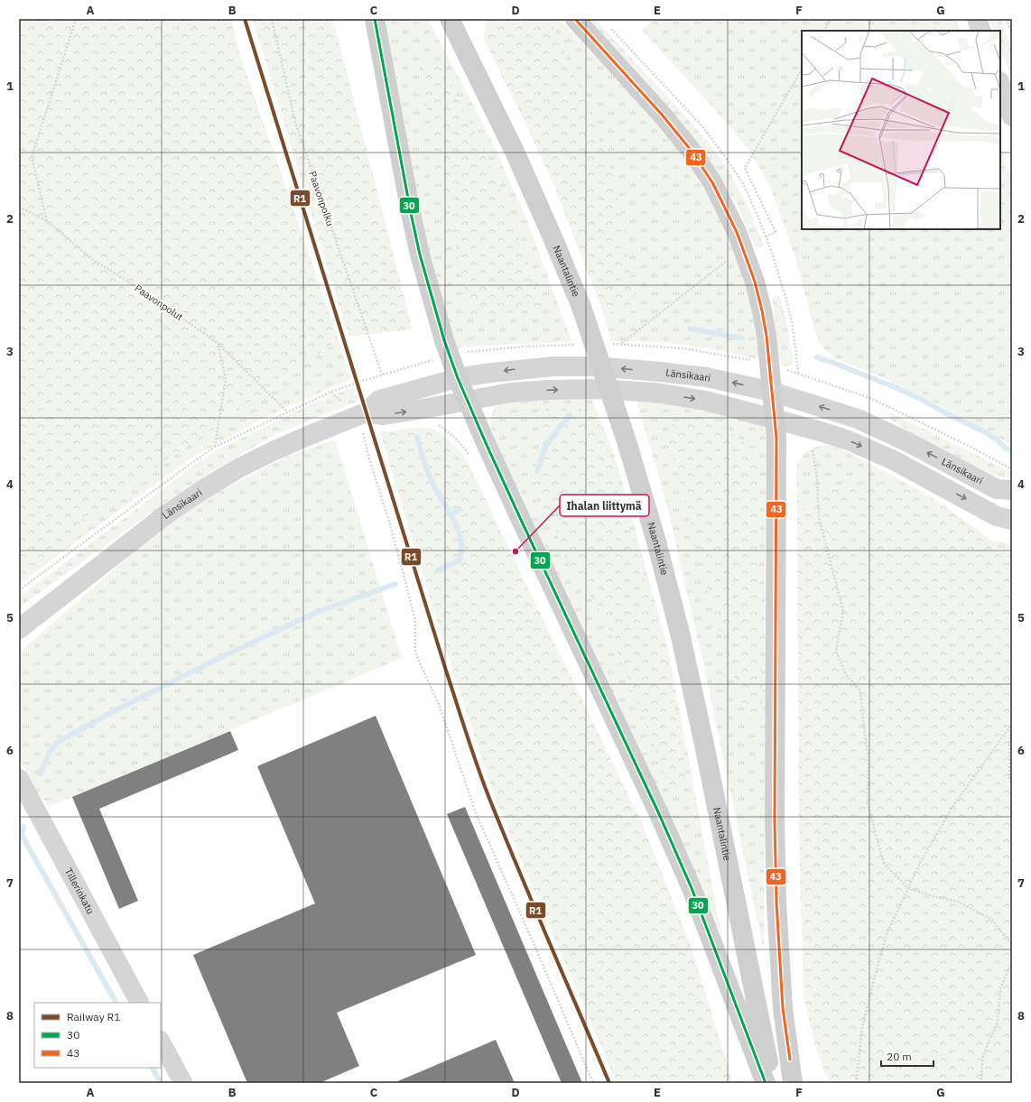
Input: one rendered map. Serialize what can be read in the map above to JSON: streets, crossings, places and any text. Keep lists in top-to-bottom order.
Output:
{
  "streets": {
    "main road": ["Naantalintie"],
    "street": ["Länsikaari", "Tillerinkatu"],
    "path": ["Paavonpolku", "Paavonpolut"]
  },
  "places": ["Ihalan liittymä"],
  "lines": ["rail line R1", "transit line 30", "transit line 43"],
  "legend": ["Railway R1", "30", "43"],
  "scale_bar": "20 m",
  "grid": {
    "columns": [
      "A",
      "B",
      "C",
      "D",
      "E",
      "F",
      "G"
    ],
    "rows": [
      "1",
      "2",
      "3",
      "4",
      "5",
      "6",
      "7",
      "8"
    ]
  }
}
